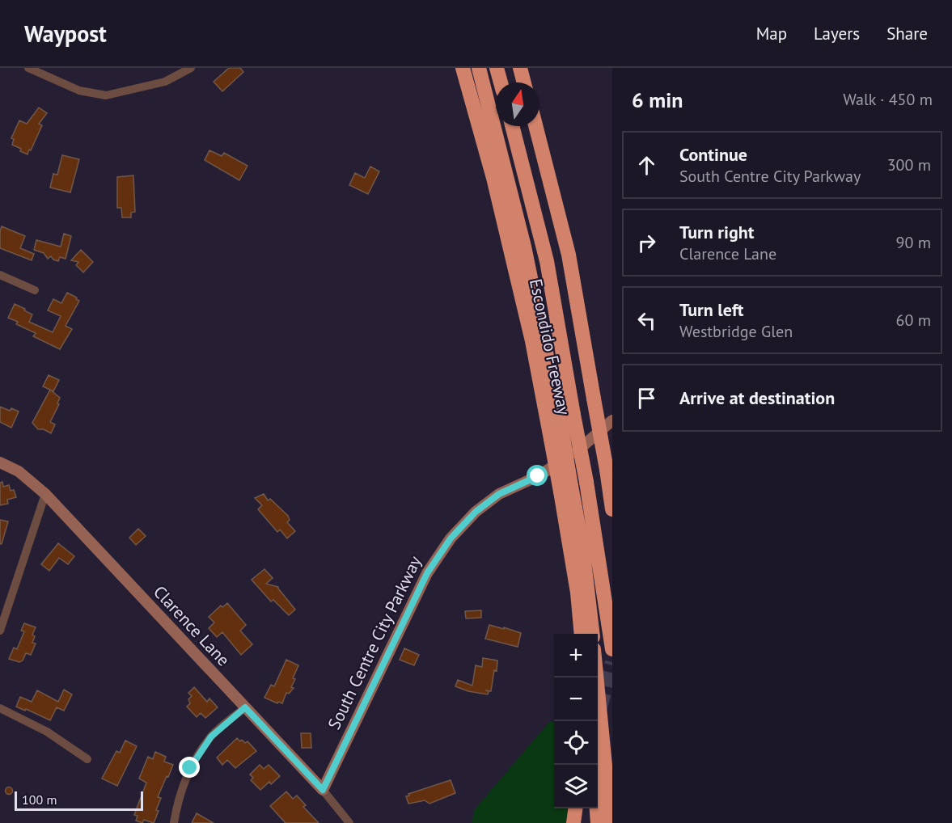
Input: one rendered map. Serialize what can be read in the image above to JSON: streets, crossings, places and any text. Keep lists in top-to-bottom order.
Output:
{
  "streets": {
    "highway": ["Escondido Freeway"],
    "street": ["Clarence Lane", "South Centre City Parkway"]
  },
  "crossings": [
    ["Clarence Lane", "South Centre City Parkway"]
  ],
  "scale_bar": "100 m",
  "north": "top",
  "page": {
    "header": "Waypost",
    "nav": ["Map", "Layers", "Share"],
    "heading": ["6 min", "Walk · 450 m"],
    "list": [
      ["Continue", "South Centre City Parkway", "300 m"],
      ["Turn right", "Clarence Lane", "90 m"],
      ["Turn left", "Westbridge Glen", "60 m"],
      "Arrive at destination"
    ],
    "map_buttons": ["+", "−"],
    "scale": "100 m"
  }
}
